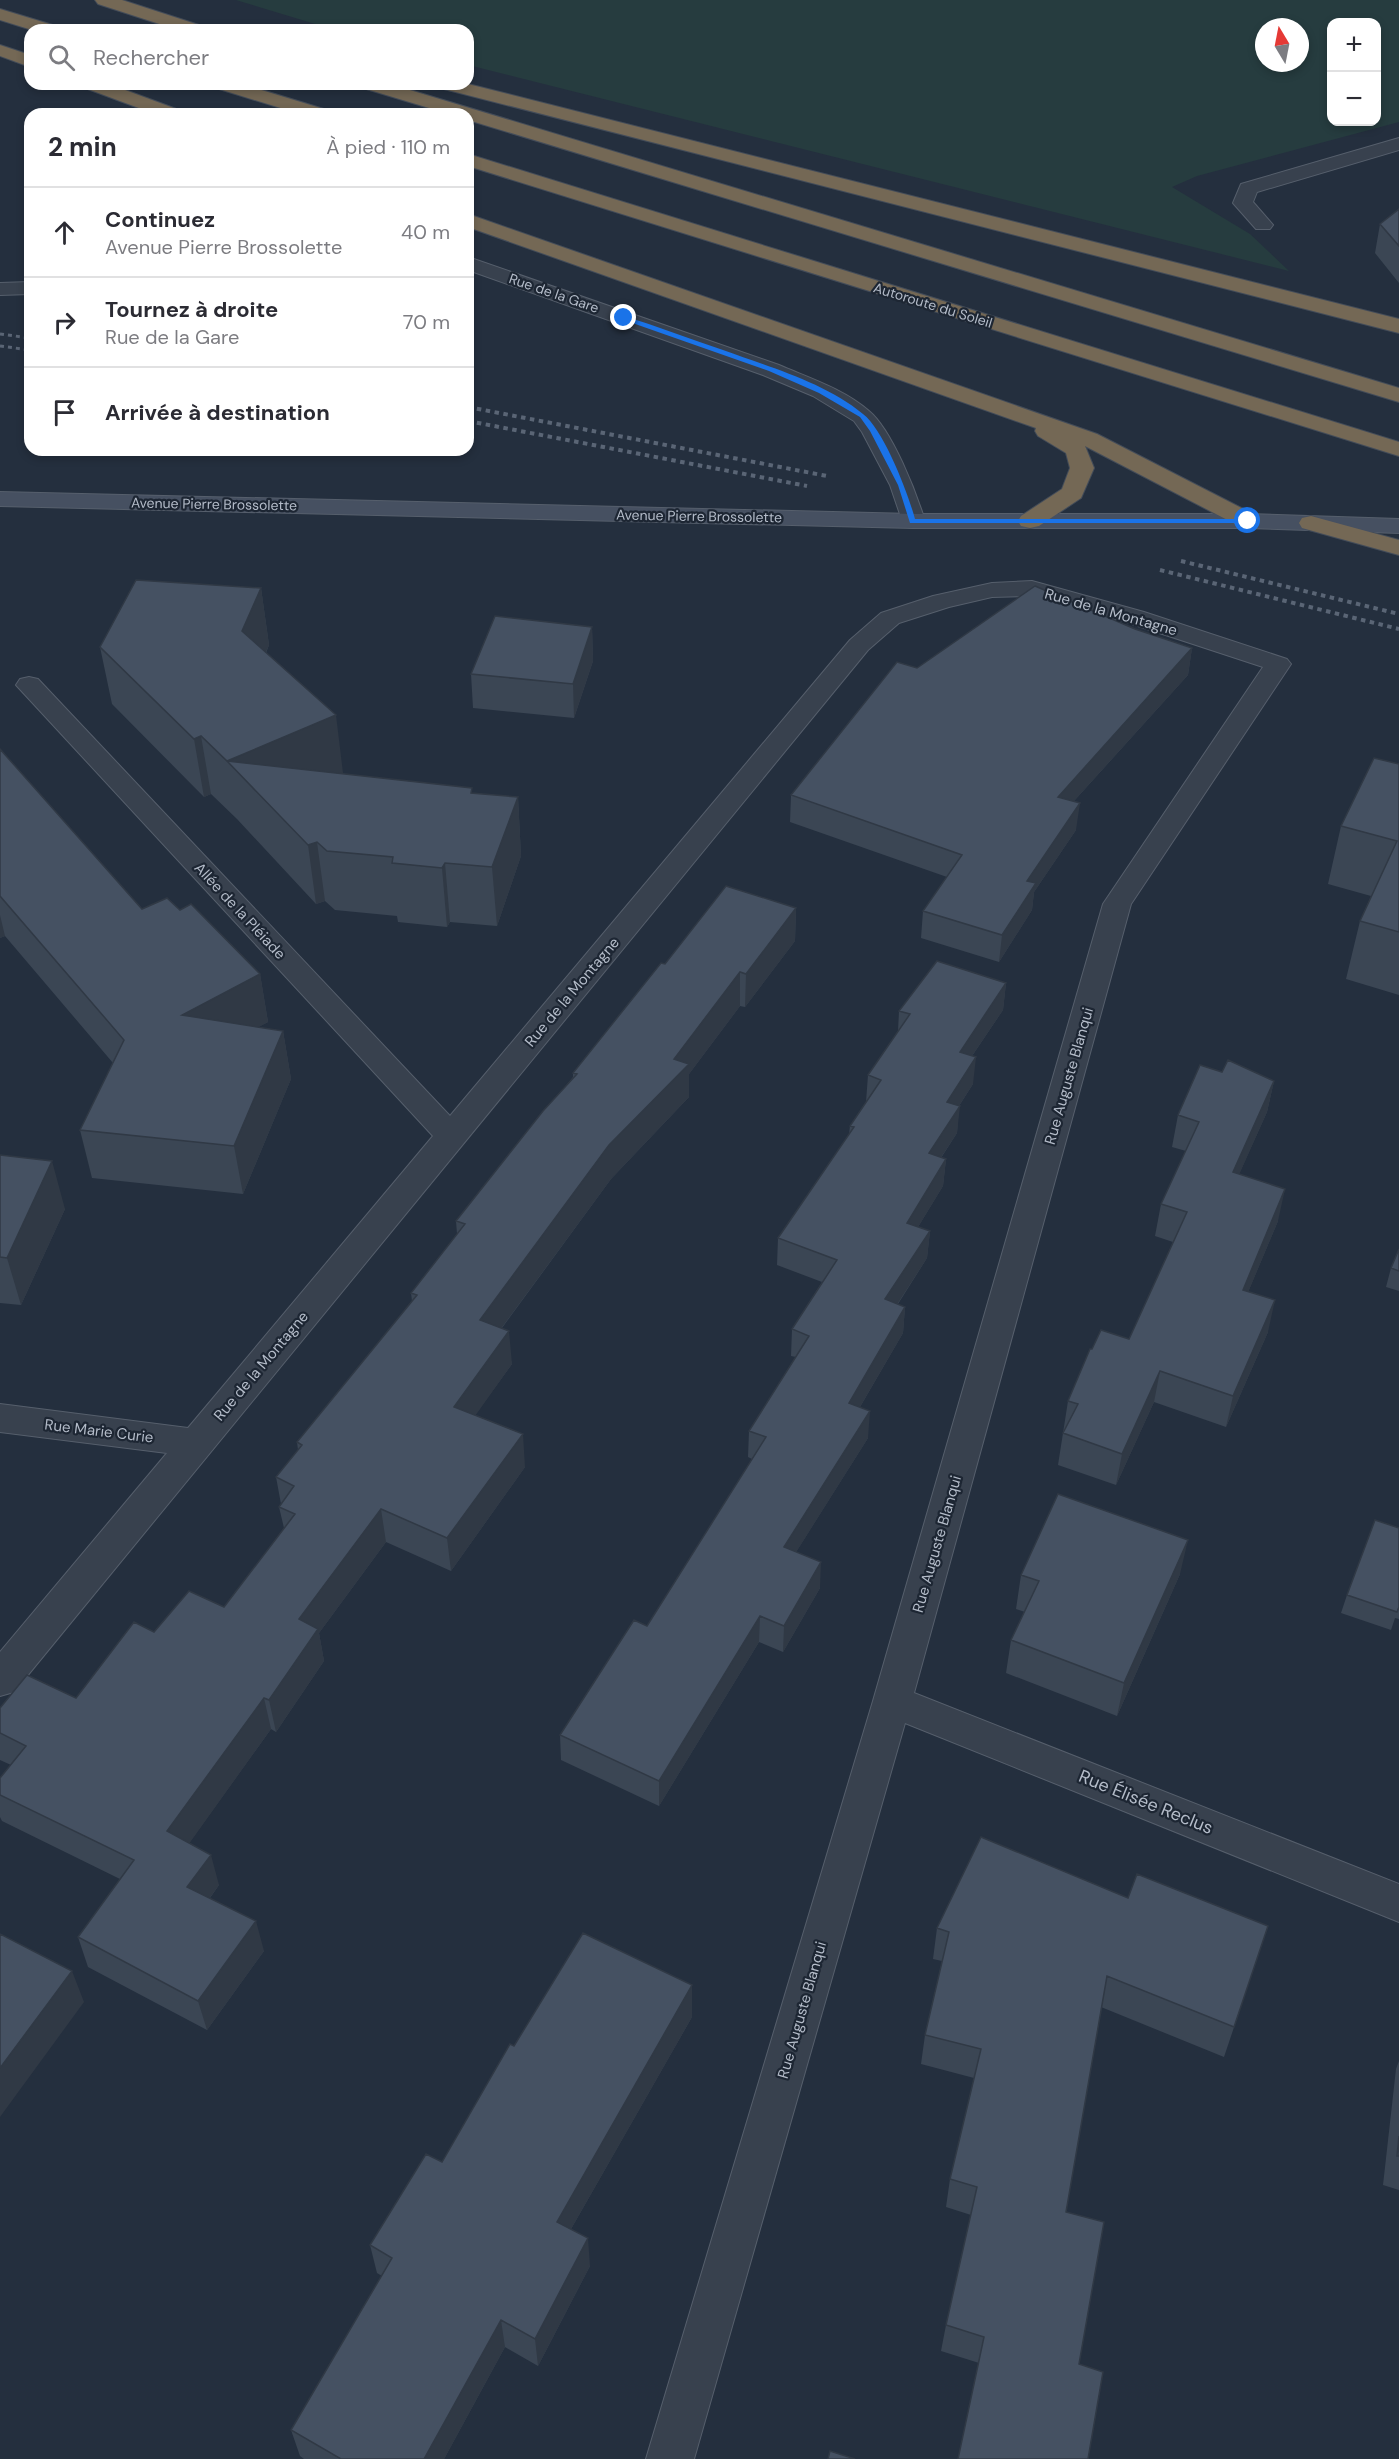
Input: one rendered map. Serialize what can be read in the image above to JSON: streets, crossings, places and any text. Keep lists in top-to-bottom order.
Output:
{
  "streets": {
    "highway": ["Autoroute du Soleil"],
    "main road": ["Avenue Pierre Brossolette"],
    "street": [
      "Rue de la Gare",
      "Rue de la Montagne",
      "Allée de la Pléiade",
      "Rue Auguste Blanqui",
      "Rue Marie Curie",
      "Rue Élisée Reclus"
    ]
  },
  "crossings": [
    ["Rue de la Gare", "Avenue Pierre Brossolette"],
    ["Rue de la Montagne", "Allée de la Pléiade"],
    ["Rue de la Montagne", "Rue Auguste Blanqui"],
    ["Rue de la Montagne", "Rue Marie Curie"],
    ["Rue Auguste Blanqui", "Rue Élisée Reclus"]
  ],
  "north": "top",
  "page": {
    "map_buttons": ["+", "−"],
    "search": "Rechercher",
    "heading": ["2 min", "À pied · 110 m"],
    "list": [
      ["Continuez", "Avenue Pierre Brossolette", "40 m"],
      ["Tournez à droite", "Rue de la Gare", "70 m"],
      "Arrivée à destination"
    ]
  }
}
